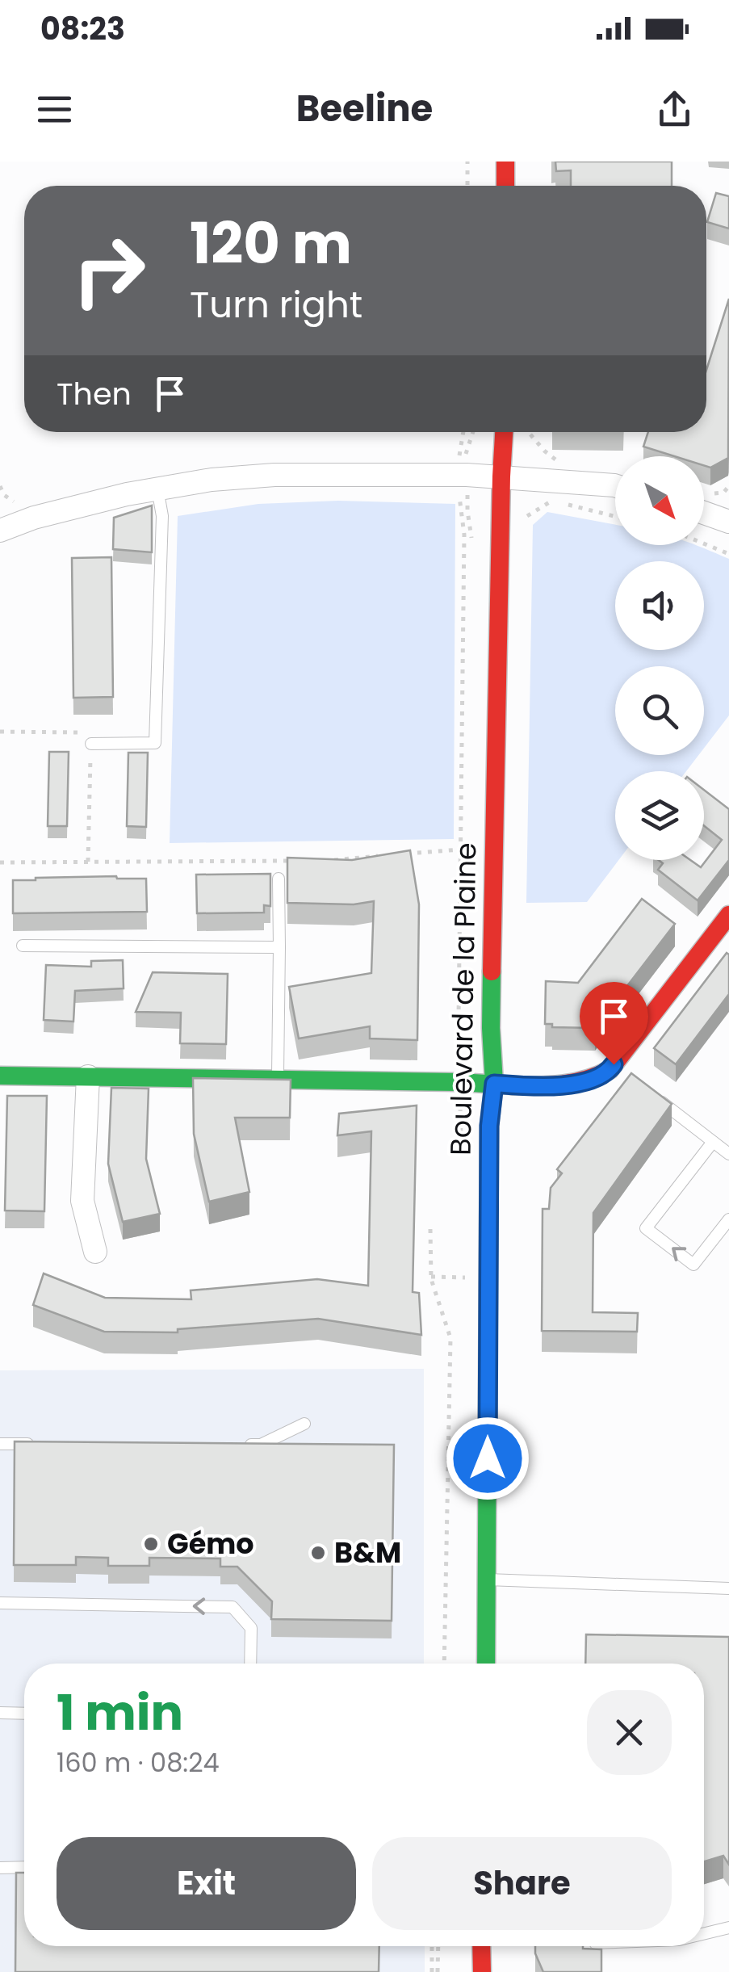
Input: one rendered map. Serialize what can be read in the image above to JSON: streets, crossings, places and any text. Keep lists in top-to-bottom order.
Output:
{
  "streets": {
    "main road": ["Boulevard de la Plaine"]
  },
  "places": ["Gémo", "B&M"],
  "north": "bottom right",
  "page": {
    "status": "08:23",
    "header": "Beeline",
    "turn": ["120 m", "Turn right"],
    "then": "Then",
    "heading": ["1 min", "160 m · 08:24"],
    "buttons": ["Exit", "Share"]
  }
}
